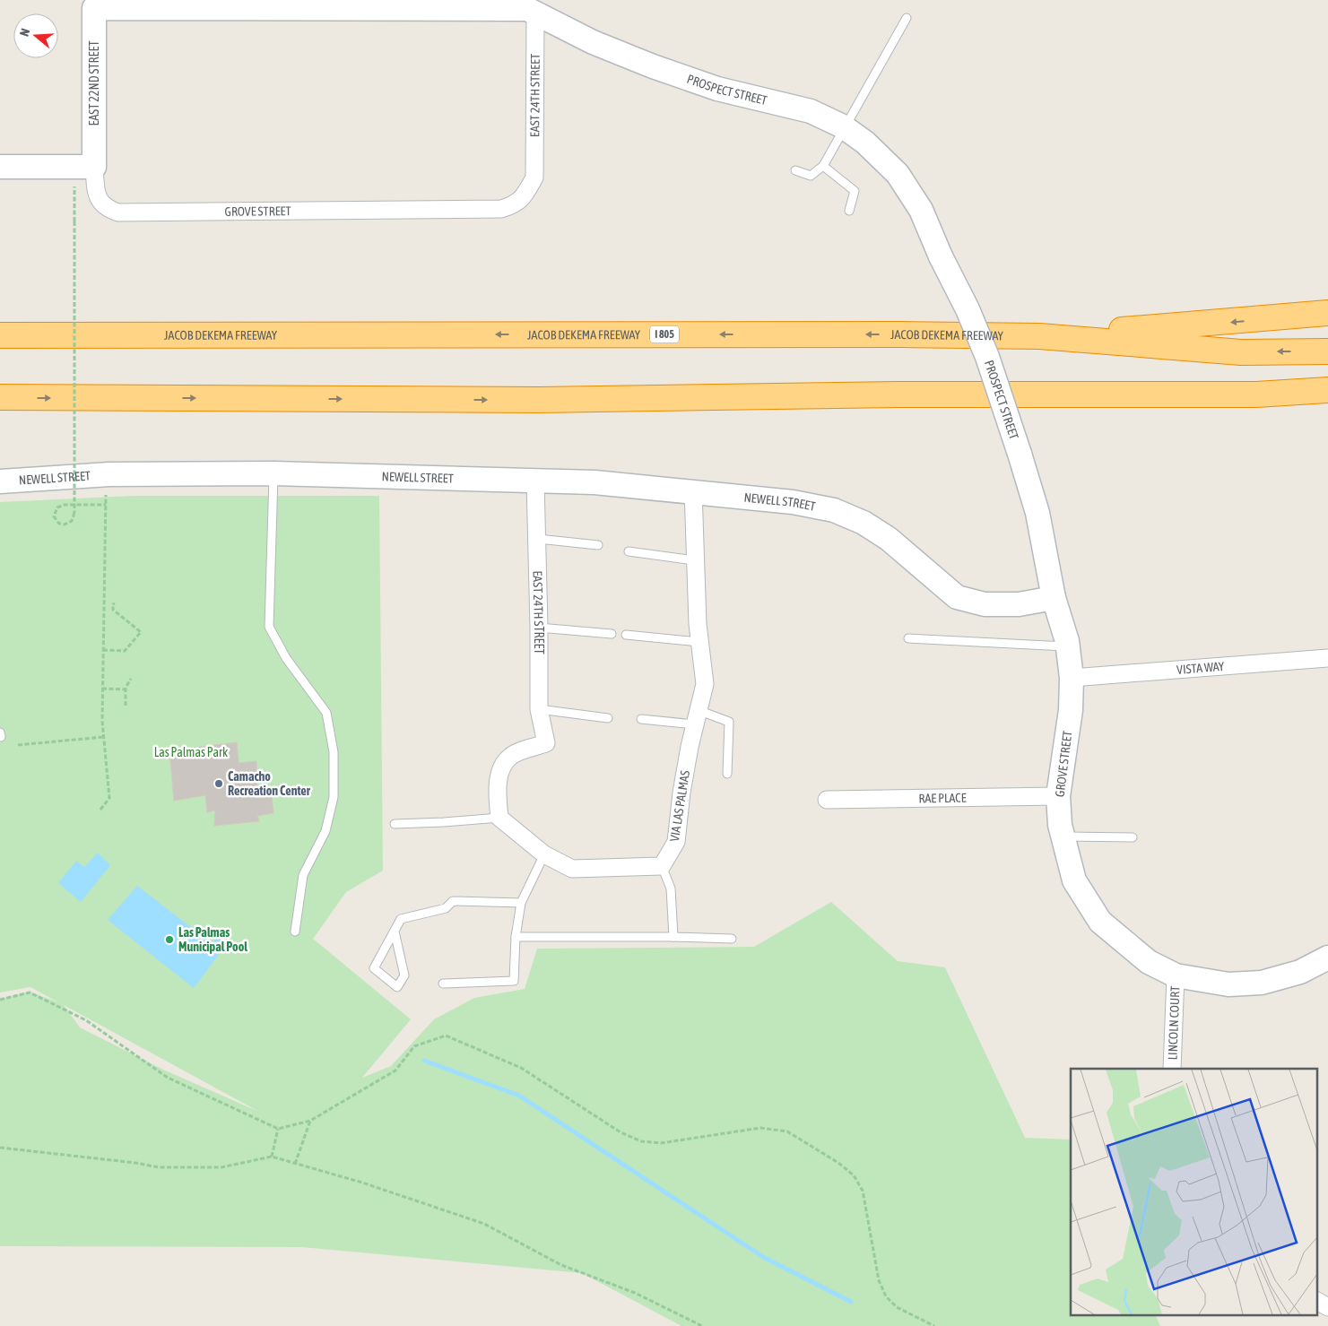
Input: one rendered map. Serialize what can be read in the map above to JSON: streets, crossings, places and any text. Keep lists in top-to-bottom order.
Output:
{
  "streets": {
    "highway": ["JACOB DEKEMA FREEWAY", "I 805"],
    "street": [
      "EAST 22ND STREET",
      "PROSPECT STREET",
      "EAST 24TH STREET",
      "GROVE STREET",
      "NEWELL STREET",
      "VISTA WAY",
      "RAE PLACE",
      "VIA LAS PALMAS",
      "LINCOLN COURT"
    ]
  },
  "crossings": [
    ["EAST 22ND STREET", "PROSPECT STREET"],
    ["EAST 22ND STREET", "GROVE STREET"],
    ["PROSPECT STREET", "EAST 24TH STREET"],
    ["PROSPECT STREET", "GROVE STREET"],
    ["PROSPECT STREET", "NEWELL STREET"],
    ["EAST 24TH STREET", "GROVE STREET"],
    ["EAST 24TH STREET", "NEWELL STREET"],
    ["GROVE STREET", "NEWELL STREET"],
    ["GROVE STREET", "VISTA WAY"],
    ["GROVE STREET", "RAE PLACE"],
    ["GROVE STREET", "LINCOLN COURT"],
    ["NEWELL STREET", "VIA LAS PALMAS"]
  ],
  "parks": ["Las Palmas Park"],
  "places": ["Camacho Recreation Center", "Las Palmas Municipal Pool"],
  "north": "left"
}
